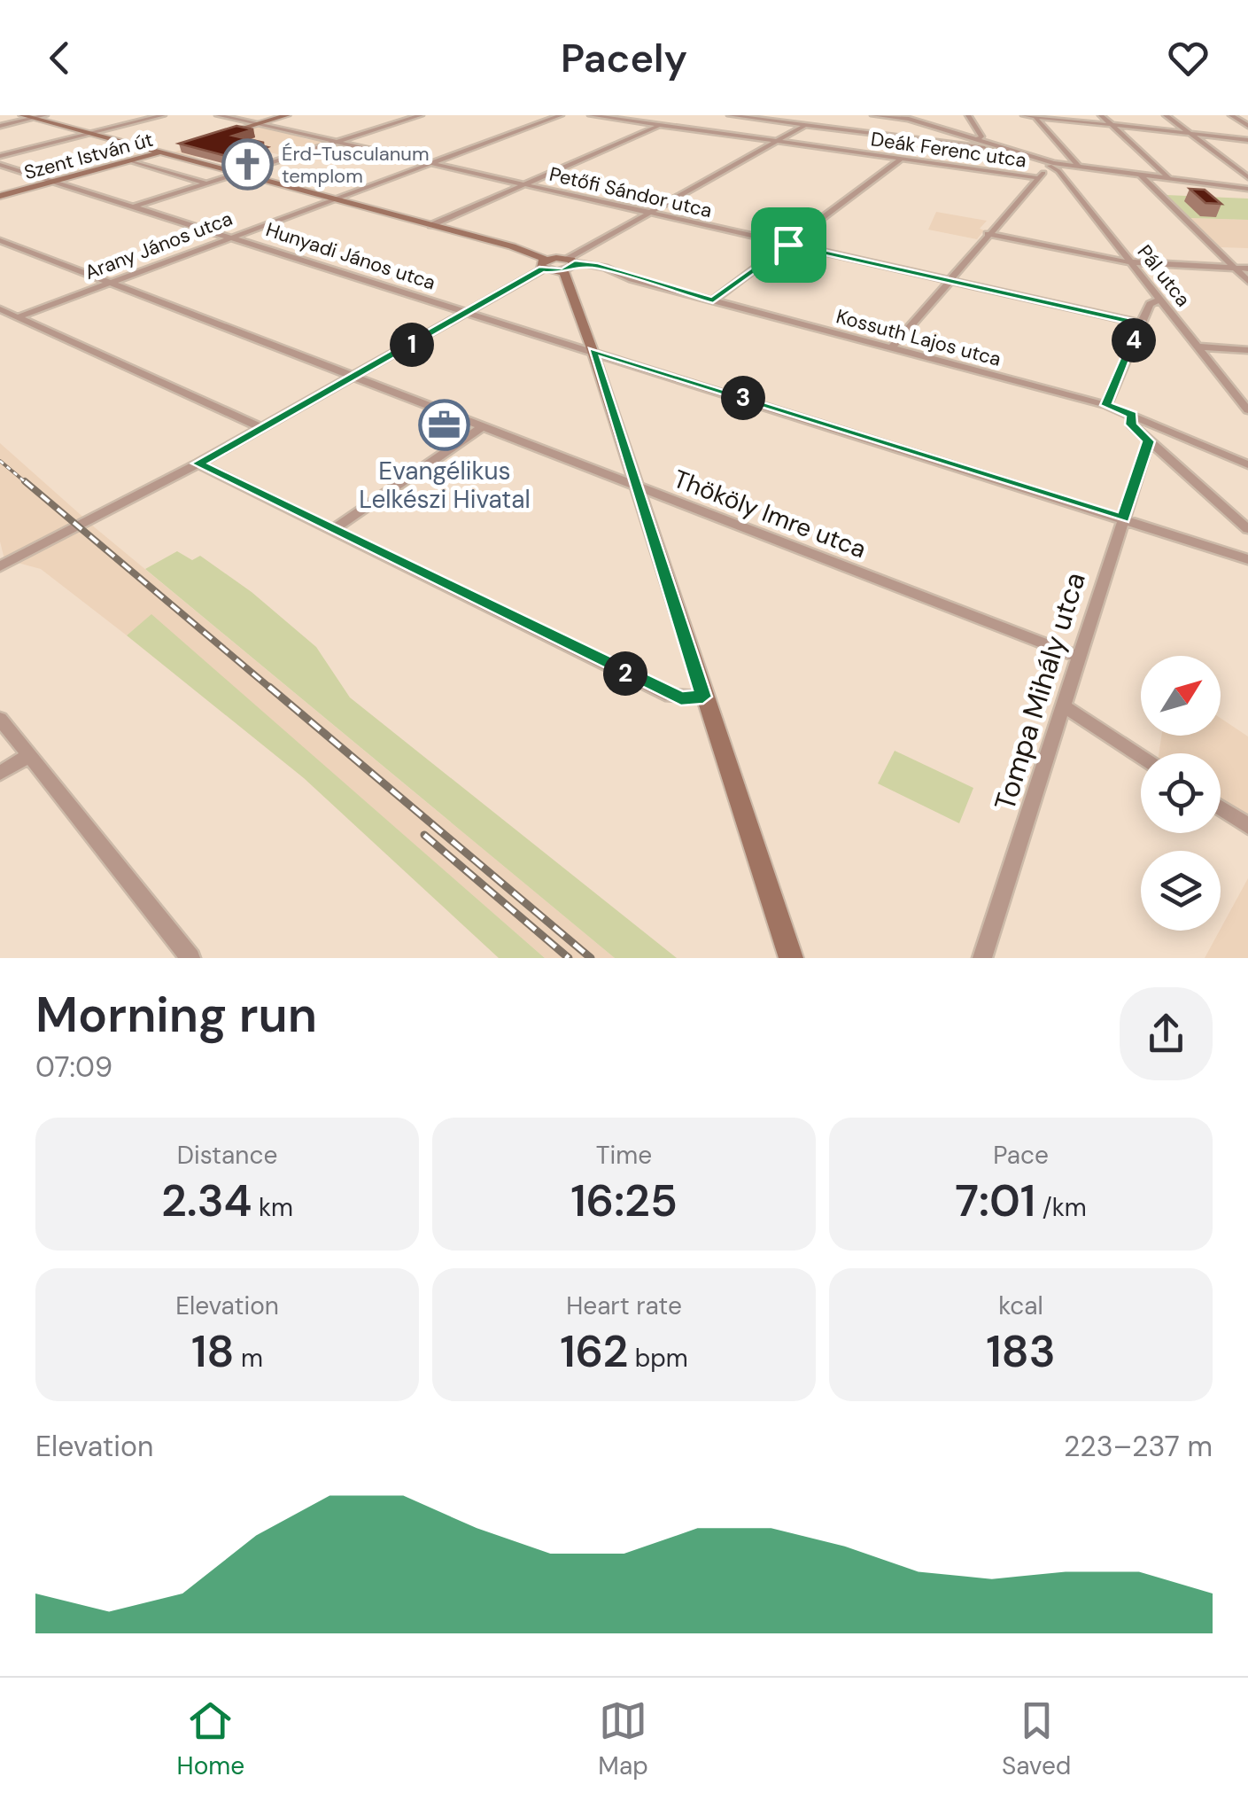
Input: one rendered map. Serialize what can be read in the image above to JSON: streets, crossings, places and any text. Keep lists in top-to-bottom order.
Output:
{
  "streets": {
    "street": [
      "Deák Ferenc utca",
      "Szent István út",
      "Petőfi Sándor utca",
      "Arany János utca",
      "Hunyadi János utca",
      "Pál utca",
      "Kossuth Lajos utca",
      "Thököly Imre utca",
      "Tompa Mihály utca"
    ]
  },
  "crossings": [
    ["Szent István út", "Hunyadi János utca"],
    ["Petőfi Sándor utca", "Arany János utca"],
    ["Arany János utca", "Hunyadi János utca"],
    ["Arany János utca", "Thököly Imre utca"],
    ["Hunyadi János utca", "Tompa Mihály utca"],
    ["Thököly Imre utca", "Tompa Mihály utca"]
  ],
  "places": {
    "church": ["Érd-Tusculanum templom"],
    "office": ["Evangélikus Lelkészi Hivatal"]
  },
  "north": "top right",
  "page": {
    "header": "Pacely",
    "pins": [
      "4",
      "1",
      "3",
      "2"
    ],
    "heading": ["Morning run", "07:09"],
    "stats": [
      ["Distance", "2.34 km"],
      ["Time", "16:25"],
      ["Pace", "7:01 /km"],
      ["Elevation", "18 m"],
      ["Heart rate", "162 bpm"],
      ["kcal", "183"]
    ],
    "chart": ["Elevation", "223–237 m"],
    "tabs": ["Home", "Map", "Saved"]
  }
}
